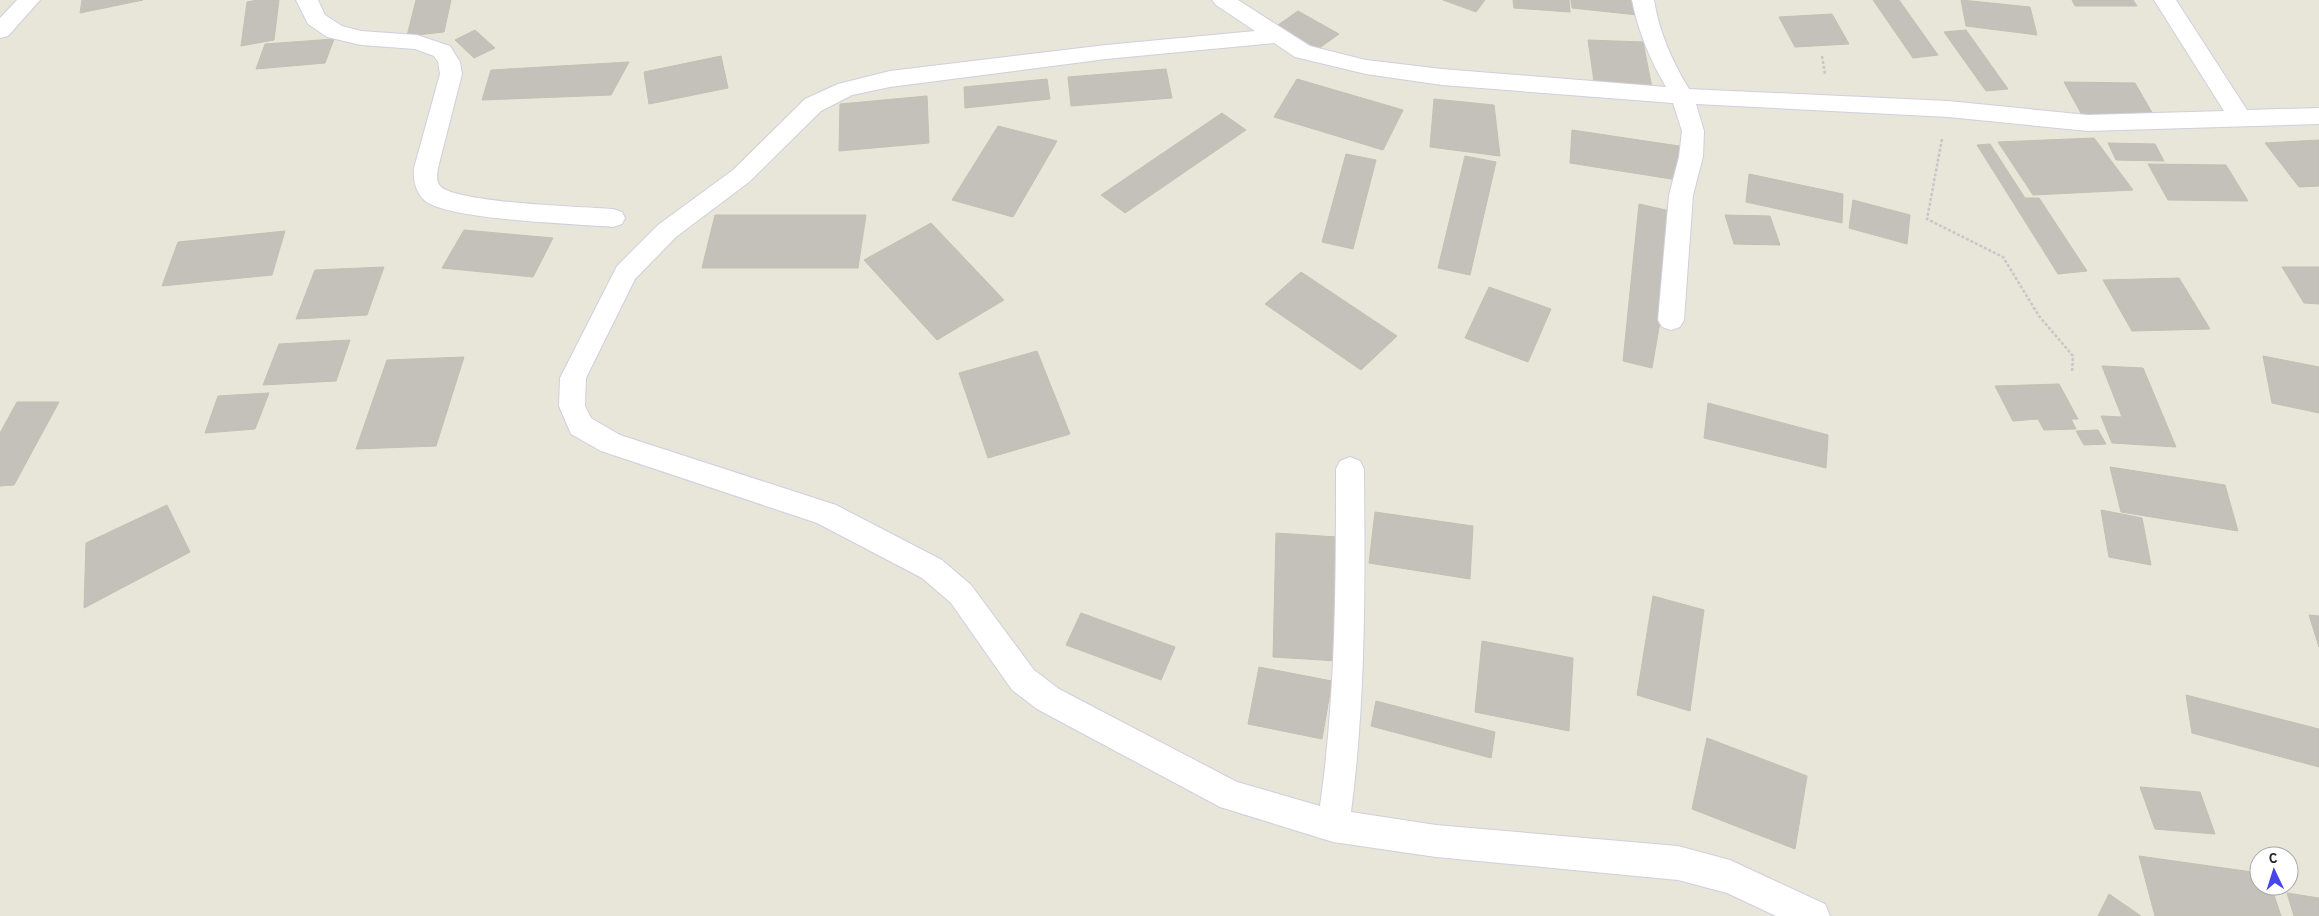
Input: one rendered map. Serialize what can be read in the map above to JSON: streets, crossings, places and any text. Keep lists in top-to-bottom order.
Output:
{
  "north": "top"
}
